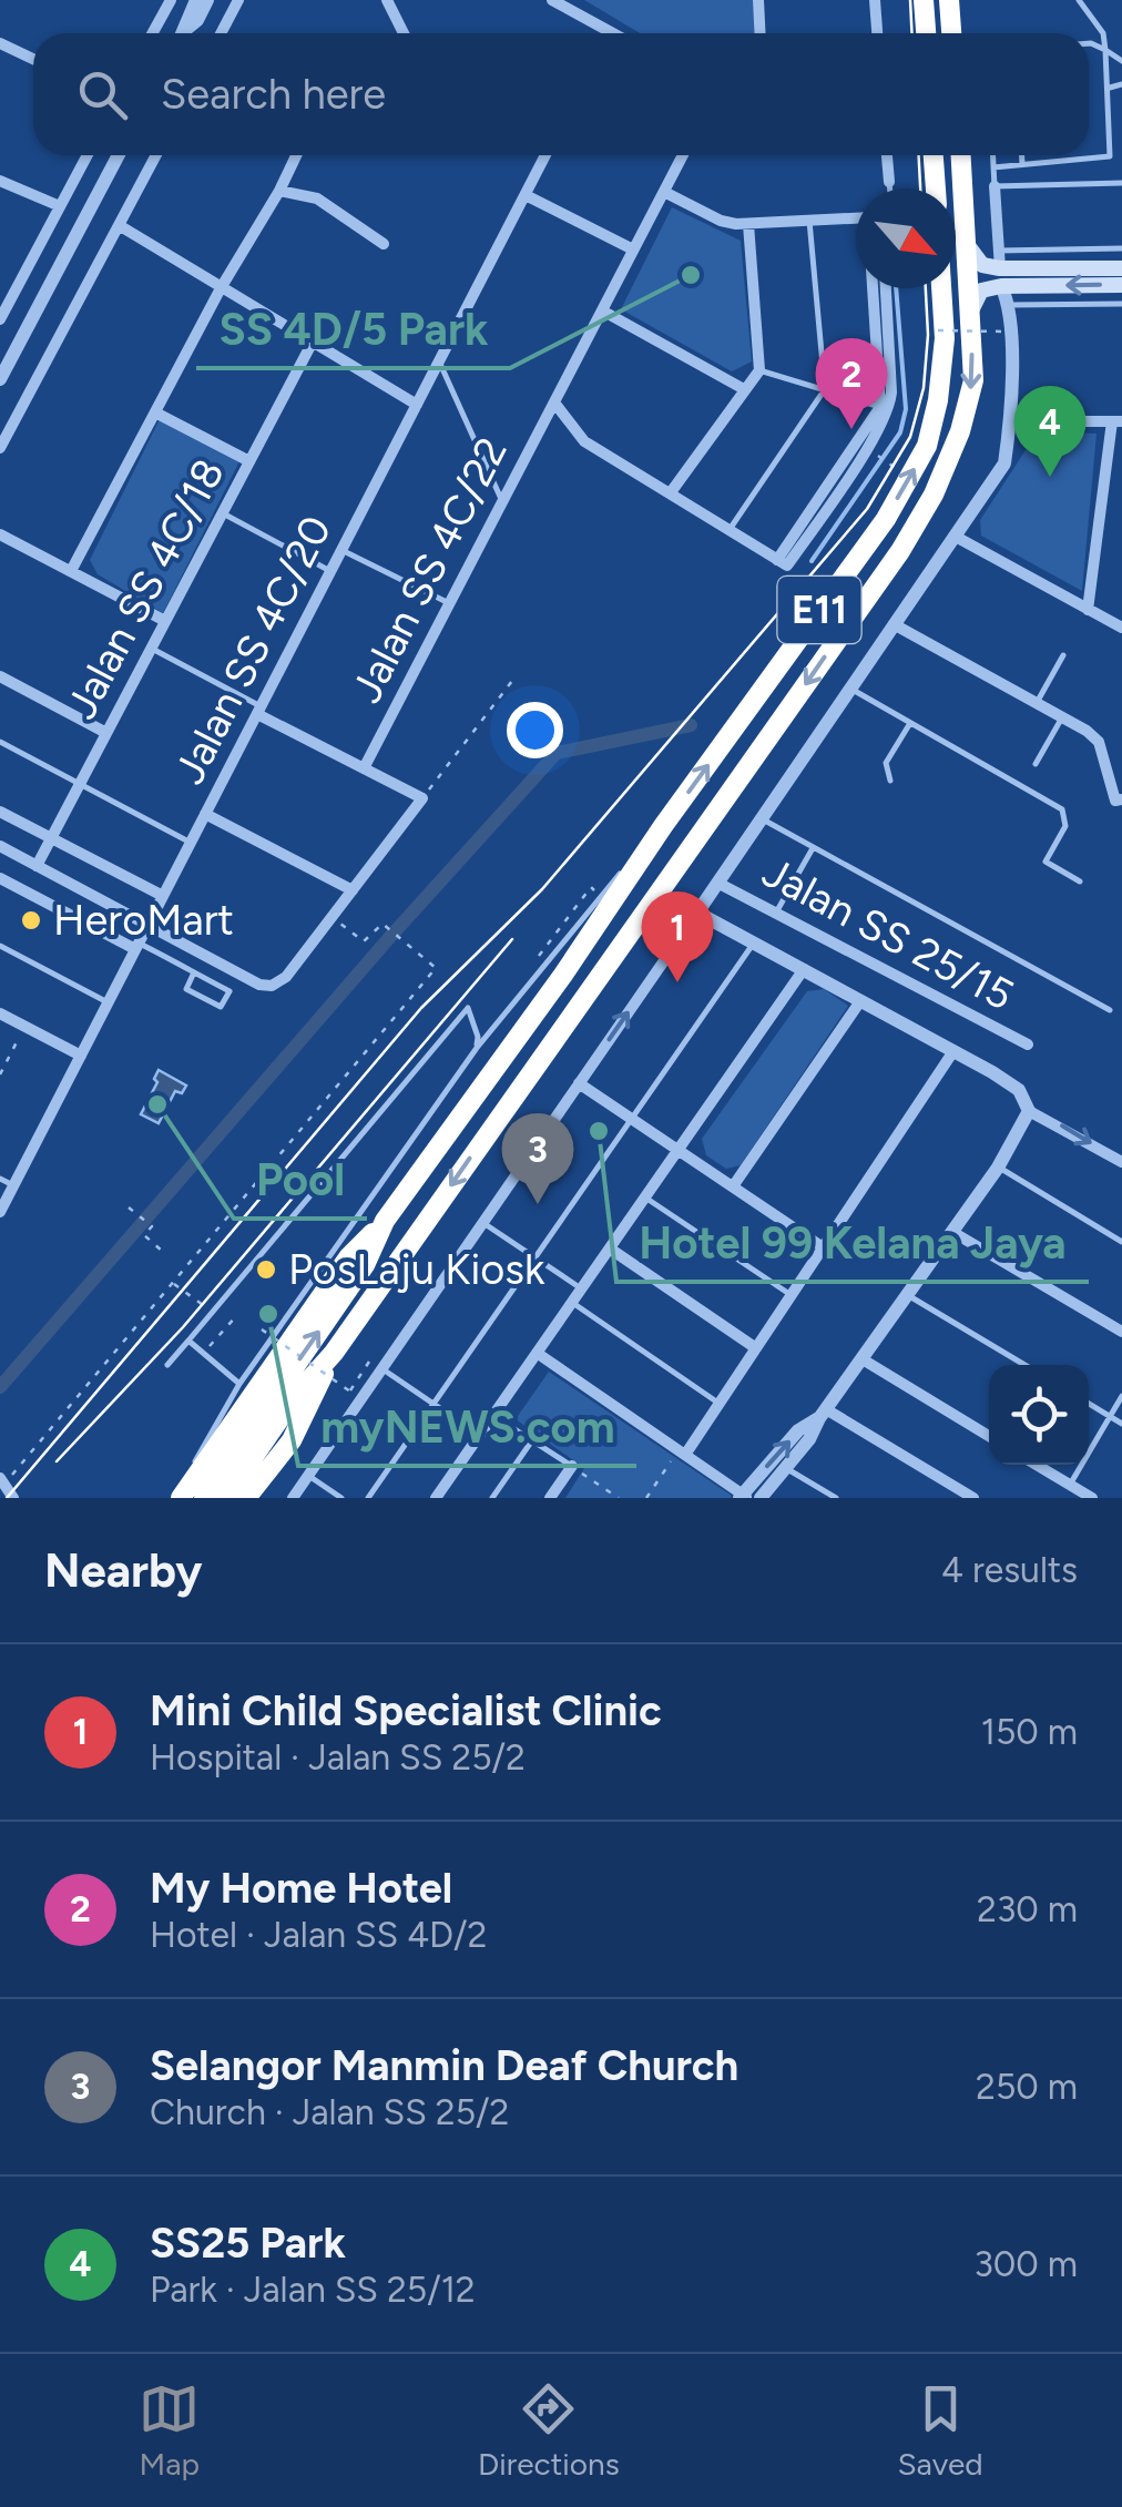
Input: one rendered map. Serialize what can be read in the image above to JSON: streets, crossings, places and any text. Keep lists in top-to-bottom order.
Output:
{
  "streets": {
    "highway": ["E11"],
    "street": [
      "Jalan SS 4C/22",
      "Jalan SS 4C/18",
      "Jalan SS 4C/20",
      "Jalan SS 25/15"
    ]
  },
  "places": [
    "SS 4D/5 Park",
    "HeroMart",
    "Pool",
    "Hotel 99 Kelana Jaya",
    "PosLaju Kiosk",
    "myNEWS.com"
  ],
  "north": "bottom right",
  "page": {
    "search": "Search here",
    "pins": [
      "2",
      "4",
      "1",
      "3"
    ],
    "heading": ["Nearby", "4 results"],
    "list": [
      {
        "mark": "1",
        "name": "Mini Child Specialist Clinic",
        "note": "Hospital · Jalan SS 25/2",
        "value": "150 m"
      },
      {
        "mark": "2",
        "name": "My Home Hotel",
        "note": "Hotel · Jalan SS 4D/2",
        "value": "230 m"
      },
      {
        "mark": "3",
        "name": "Selangor Manmin Deaf Church",
        "note": "Church · Jalan SS 25/2",
        "value": "250 m"
      },
      {
        "mark": "4",
        "name": "SS25 Park",
        "note": "Park · Jalan SS 25/12",
        "value": "300 m"
      }
    ],
    "nav": ["Map", "Directions", "Saved"]
  }
}
